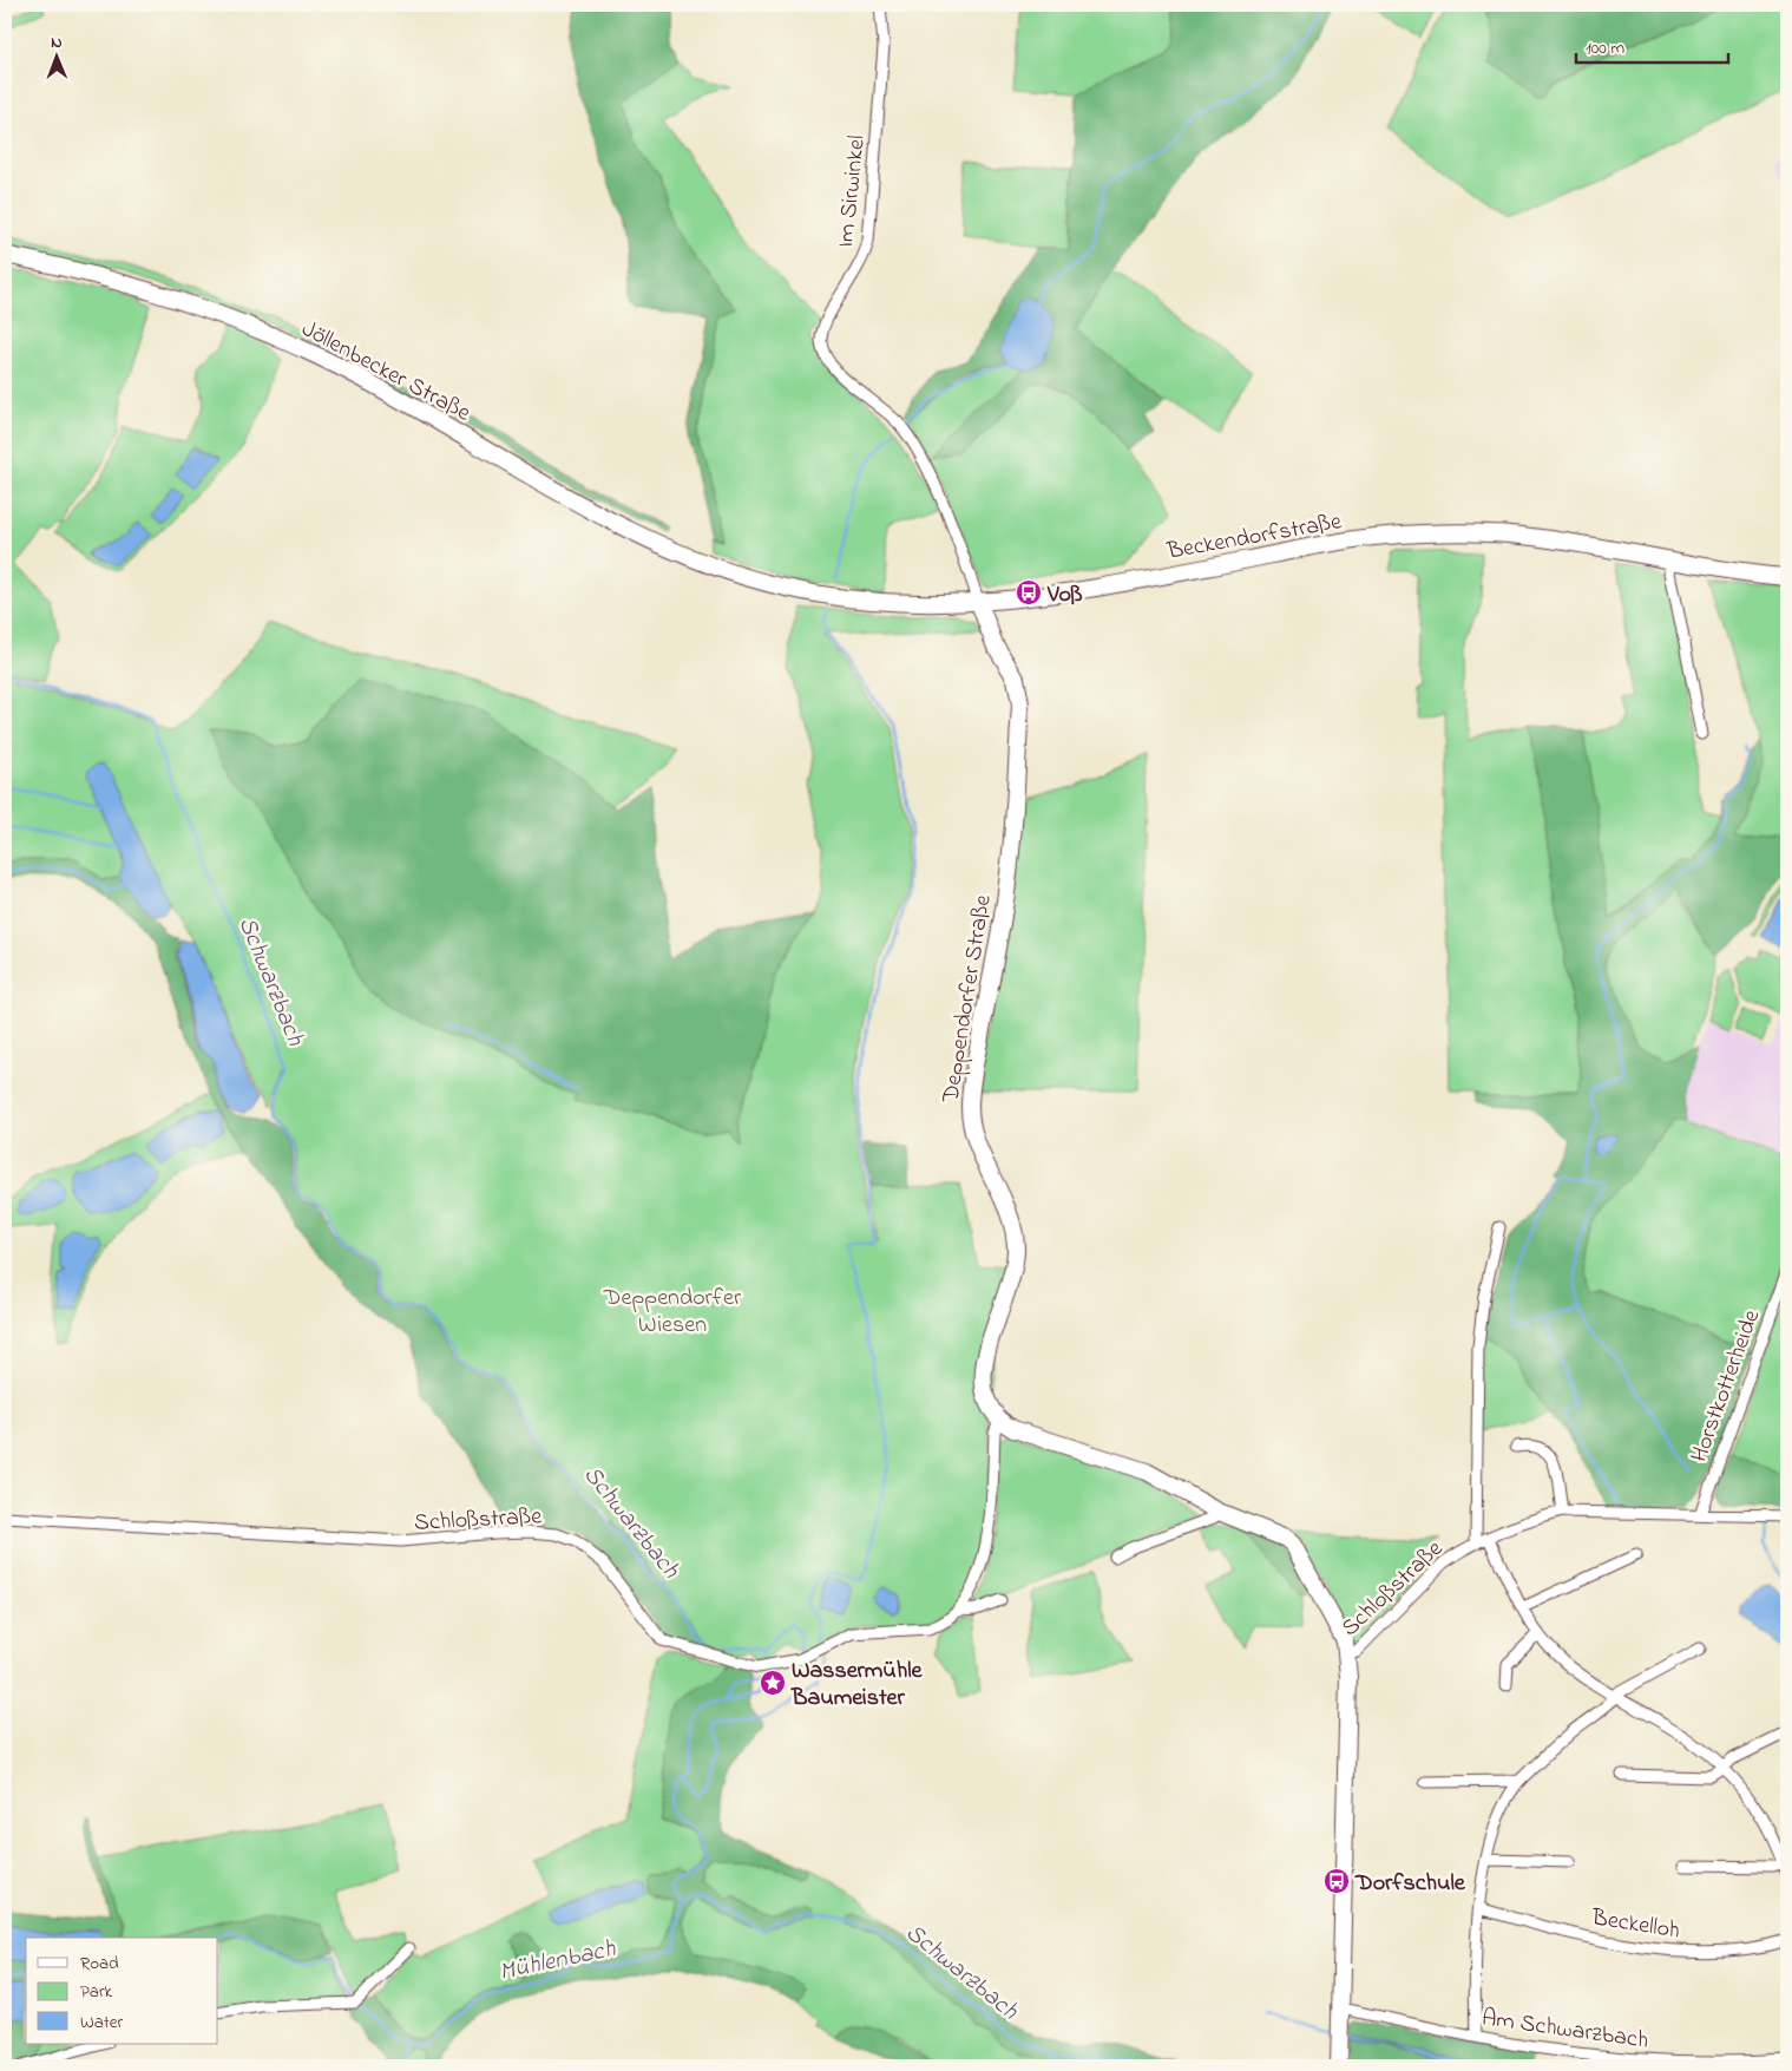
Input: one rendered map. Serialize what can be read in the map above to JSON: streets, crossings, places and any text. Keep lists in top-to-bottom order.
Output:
{
  "streets": {
    "street": [
      "Im Sirwinkel",
      "Jöllenbecker Straße",
      "Beckendorfstraße",
      "Deppendorfer Straße",
      "Horstkotterheide",
      "Schloßstraße",
      "Beckelloh",
      "Am Schwarzbach"
    ]
  },
  "crossings": [
    ["Im Sirwinkel", "Beckendorfstraße"],
    ["Im Sirwinkel", "Deppendorfer Straße"],
    ["Jöllenbecker Straße", "Beckendorfstraße"],
    ["Beckendorfstraße", "Deppendorfer Straße"],
    ["Horstkotterheide", "Schloßstraße"]
  ],
  "water": ["Schwarzbach", "Mühlenbach"],
  "parks": ["Deppendorfer Wiesen"],
  "places": {
    "bus stop": ["Voß", "Dorfschule"],
    "place": ["Wassermühle Baumeister"]
  },
  "legend": ["Road", "Park", "Water"],
  "scale_bar": "100 m",
  "north": "top"
}
